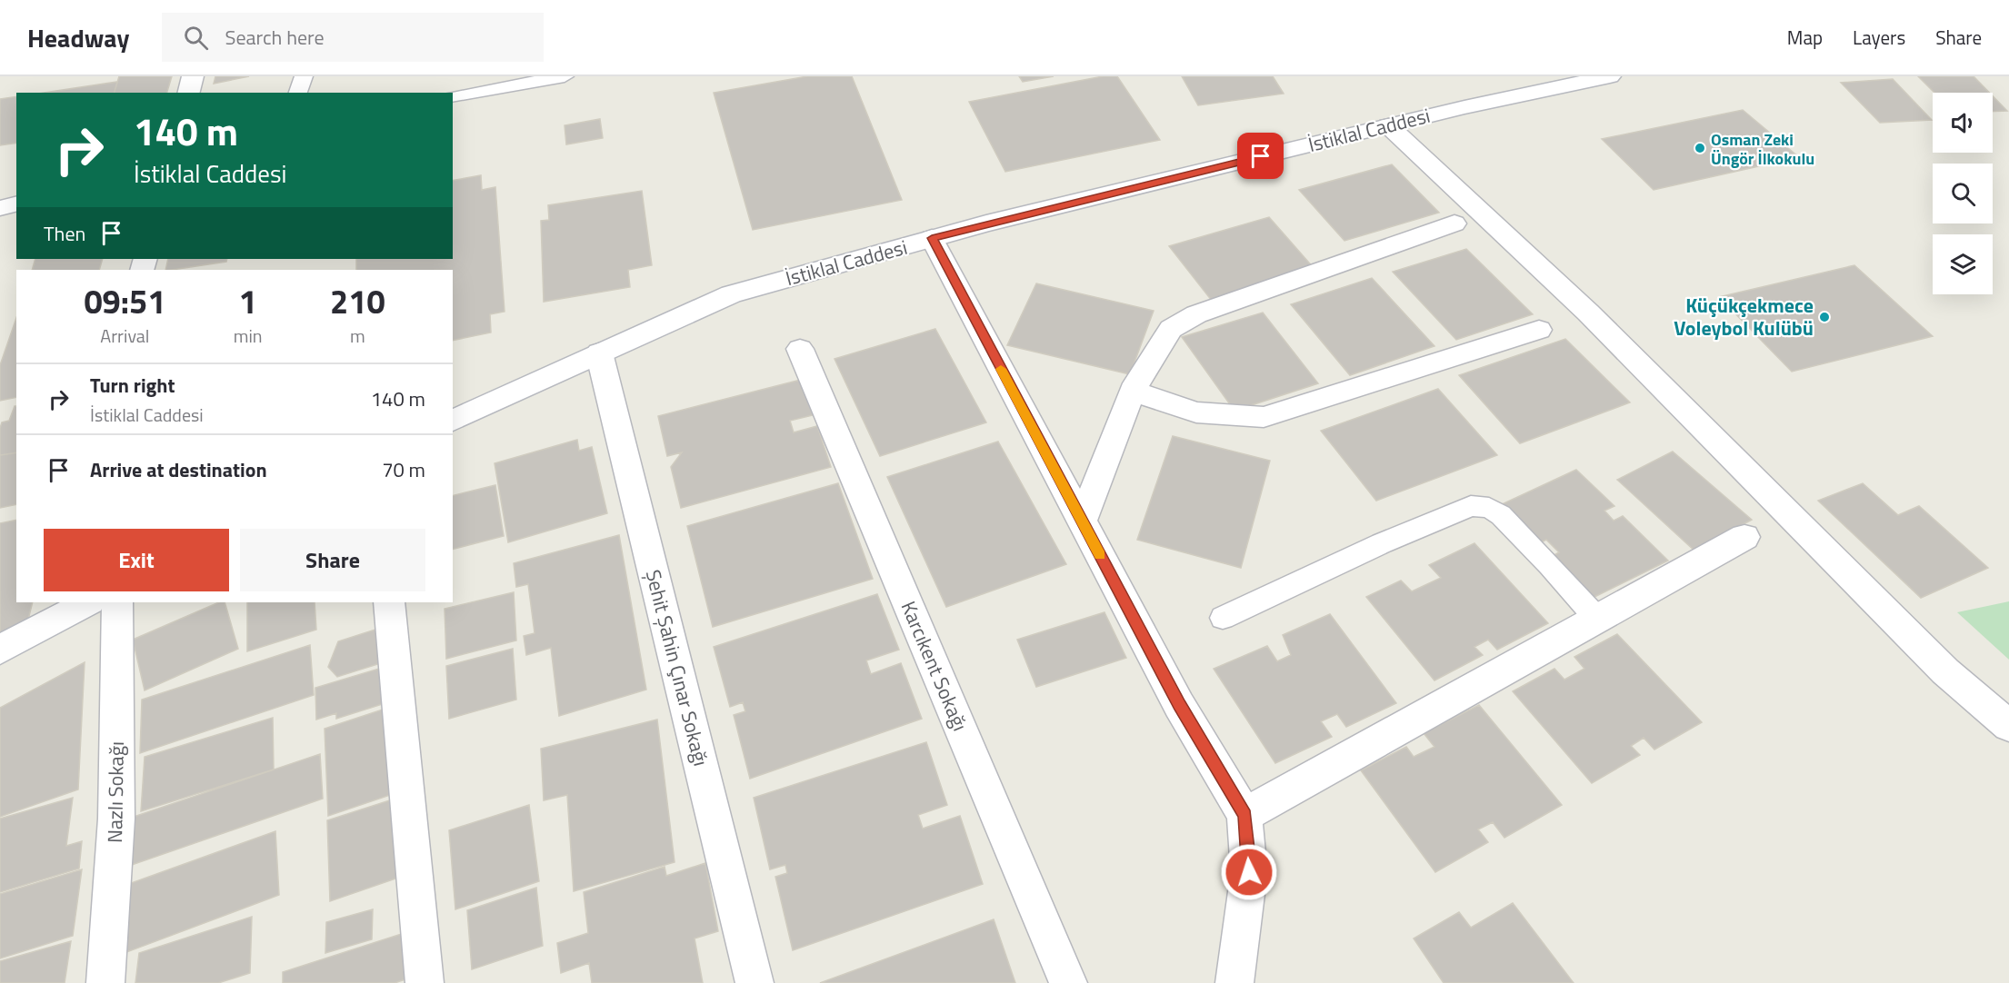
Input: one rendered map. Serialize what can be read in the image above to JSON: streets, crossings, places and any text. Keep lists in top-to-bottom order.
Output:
{
  "streets": {
    "street": [
      "İstiklal Caddesi",
      "Karcıkent Sokağı",
      "Şehit Şahin Çınar Sokağı",
      "Nazlı Sokağı"
    ]
  },
  "crossings": [
    ["İstiklal Caddesi", "Şehit Şahin Çınar Sokağı"]
  ],
  "places": ["Osman Zeki Üngör İlkokulu", "Küçükçekmece Voleybol Kulübü"],
  "page": {
    "header": "Headway",
    "search": "Search here",
    "nav": ["Map", "Layers", "Share"],
    "turn": ["140 m", "İstiklal Caddesi"],
    "then": "Then",
    "eta": [
      "09:51",
      "Arrival",
      "1",
      "min",
      "210",
      "m"
    ],
    "list": [
      {
        "name": "Turn right",
        "note": "İstiklal Caddesi",
        "value": "140 m"
      },
      {
        "name": "Arrive at destination",
        "value": "70 m"
      }
    ],
    "buttons": ["Exit", "Share"]
  }
}
